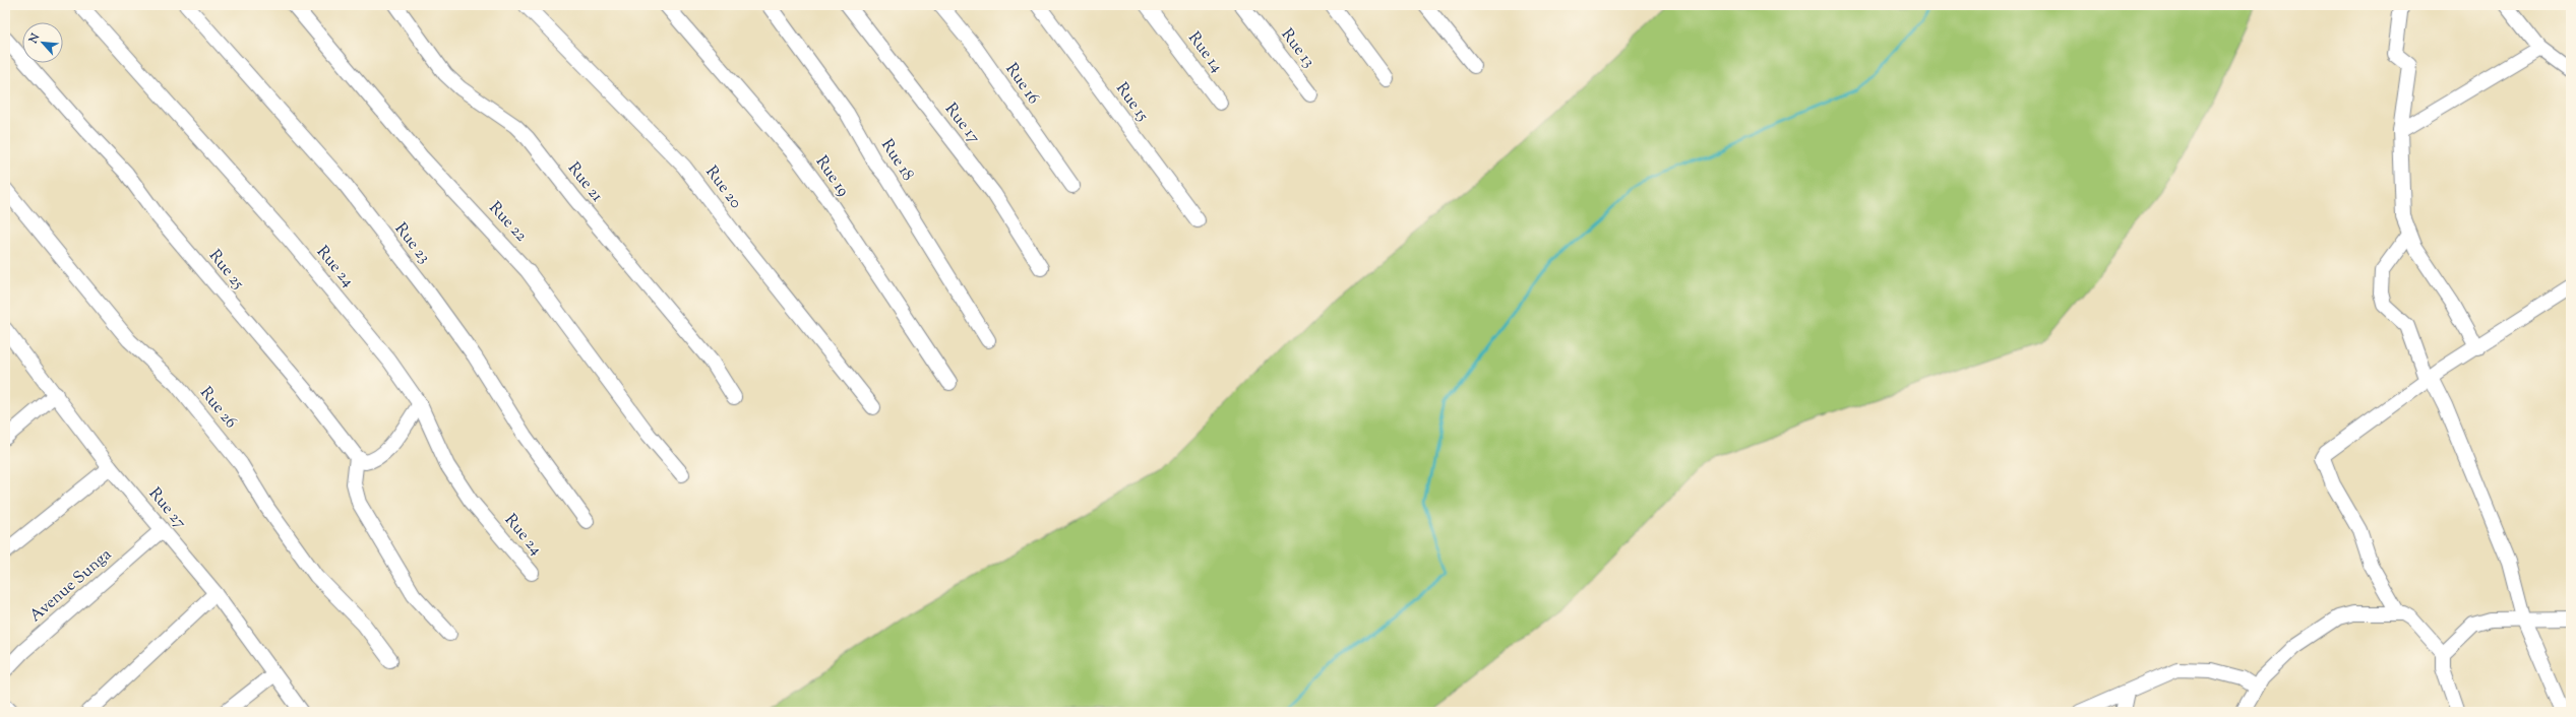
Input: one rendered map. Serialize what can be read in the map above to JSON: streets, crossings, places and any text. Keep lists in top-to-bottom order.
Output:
{
  "streets": {
    "street": [
      "Rue 13",
      "Rue 14",
      "Rue 16",
      "Rue 15",
      "Rue 17",
      "Rue 18",
      "Rue 19",
      "Rue 21",
      "Rue 20",
      "Rue 22",
      "Rue 23",
      "Rue 24",
      "Rue 25",
      "Rue 26",
      "Rue 27",
      "Avenue Sunga"
    ]
  },
  "crossings": [
    ["Rue 27", "Avenue Sunga"]
  ],
  "north": "top left"
}
